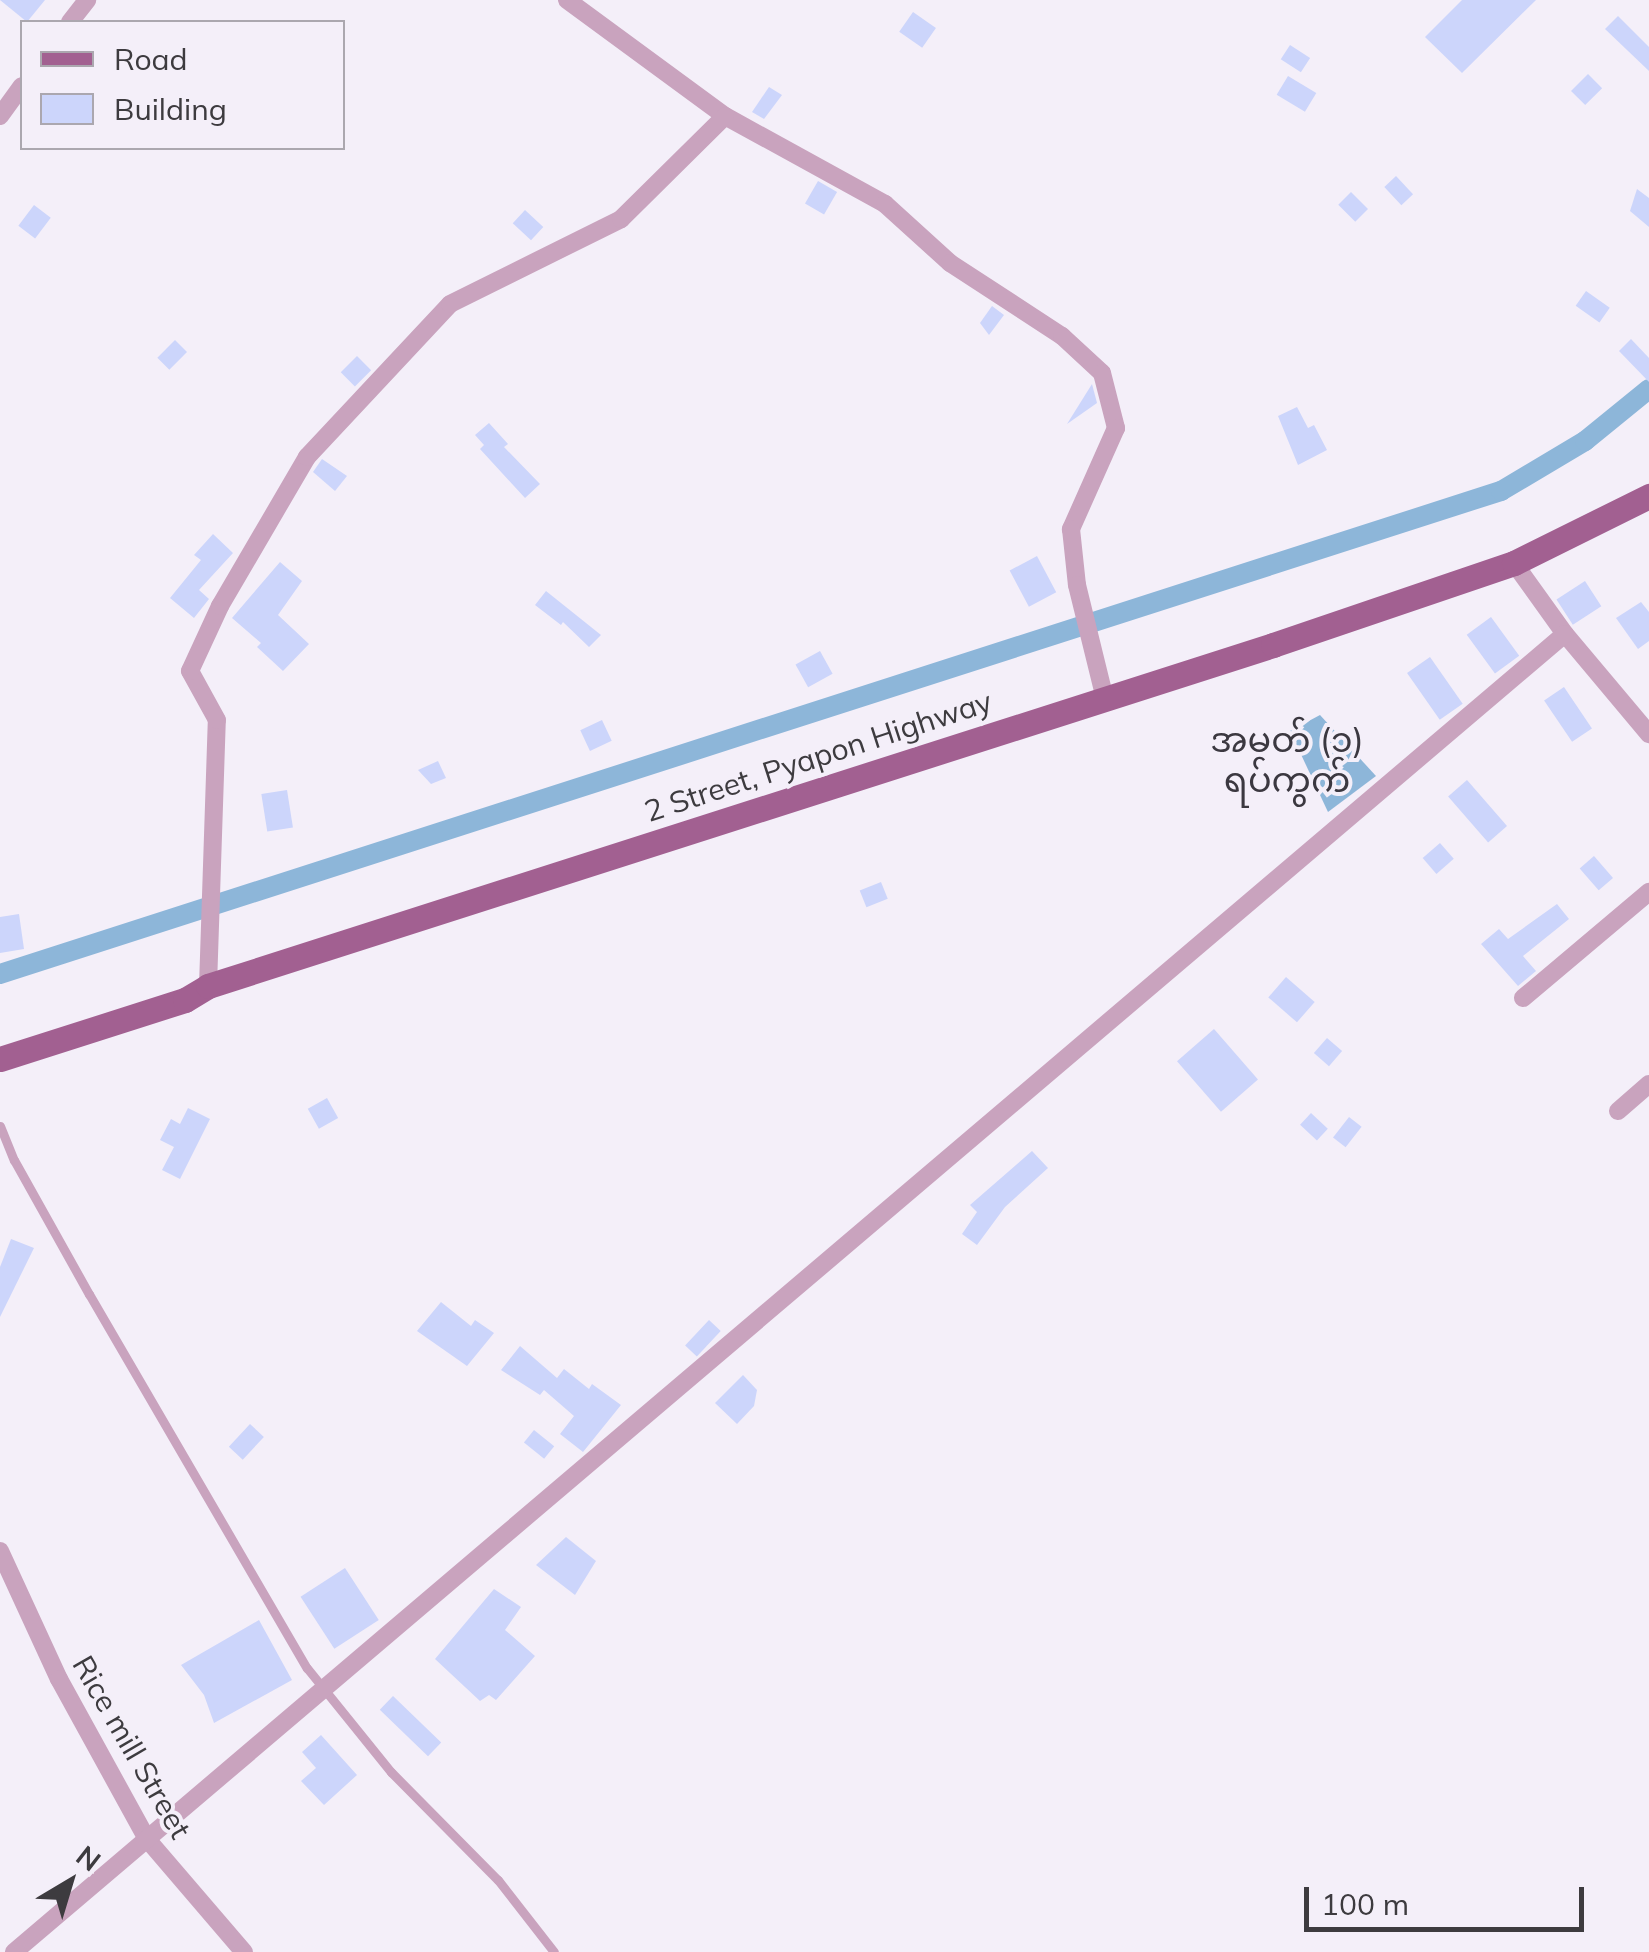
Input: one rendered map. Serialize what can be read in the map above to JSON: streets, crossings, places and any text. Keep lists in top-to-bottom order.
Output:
{
  "streets": {
    "main road": ["2 Street, Pyapon Highway"],
    "street": ["Rice mill Street"]
  },
  "districts": ["အမှတ် (၁) ရပ်ကွက်"],
  "legend": ["Road", "Building"],
  "scale_bar": "100 m",
  "north": "top right"
}
